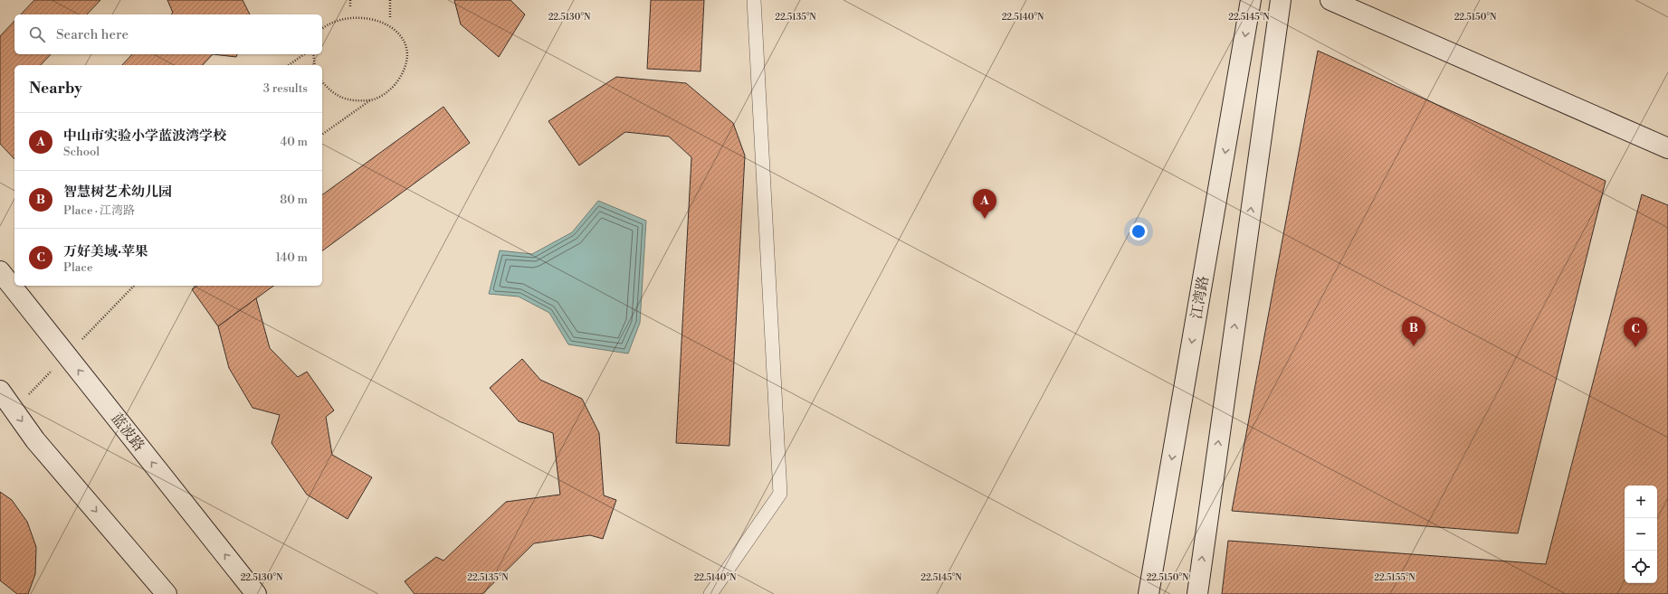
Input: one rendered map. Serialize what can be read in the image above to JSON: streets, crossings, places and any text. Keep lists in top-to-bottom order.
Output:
{
  "streets": {
    "street": ["江湾路", "蓝波路"]
  },
  "page": {
    "search": "Search here",
    "heading": ["Nearby", "3 results"],
    "list": [
      {
        "mark": "A",
        "name": "中山市实验小学蓝波湾学校",
        "note": "School",
        "value": "40 m"
      },
      {
        "mark": "B",
        "name": "智慧树艺术幼儿园",
        "note": "Place · 江湾路",
        "value": "80 m"
      },
      {
        "mark": "C",
        "name": "万好美域·苹果",
        "note": "Place",
        "value": "140 m"
      }
    ],
    "pins": ["A", "B", "C"],
    "map_buttons": ["+", "−"]
  },
  "coordinates": [
    "22.5130°N",
    "22.5135°N",
    "22.5140°N",
    "22.5145°N",
    "22.5150°N",
    "22.5155°N"
  ]
}
